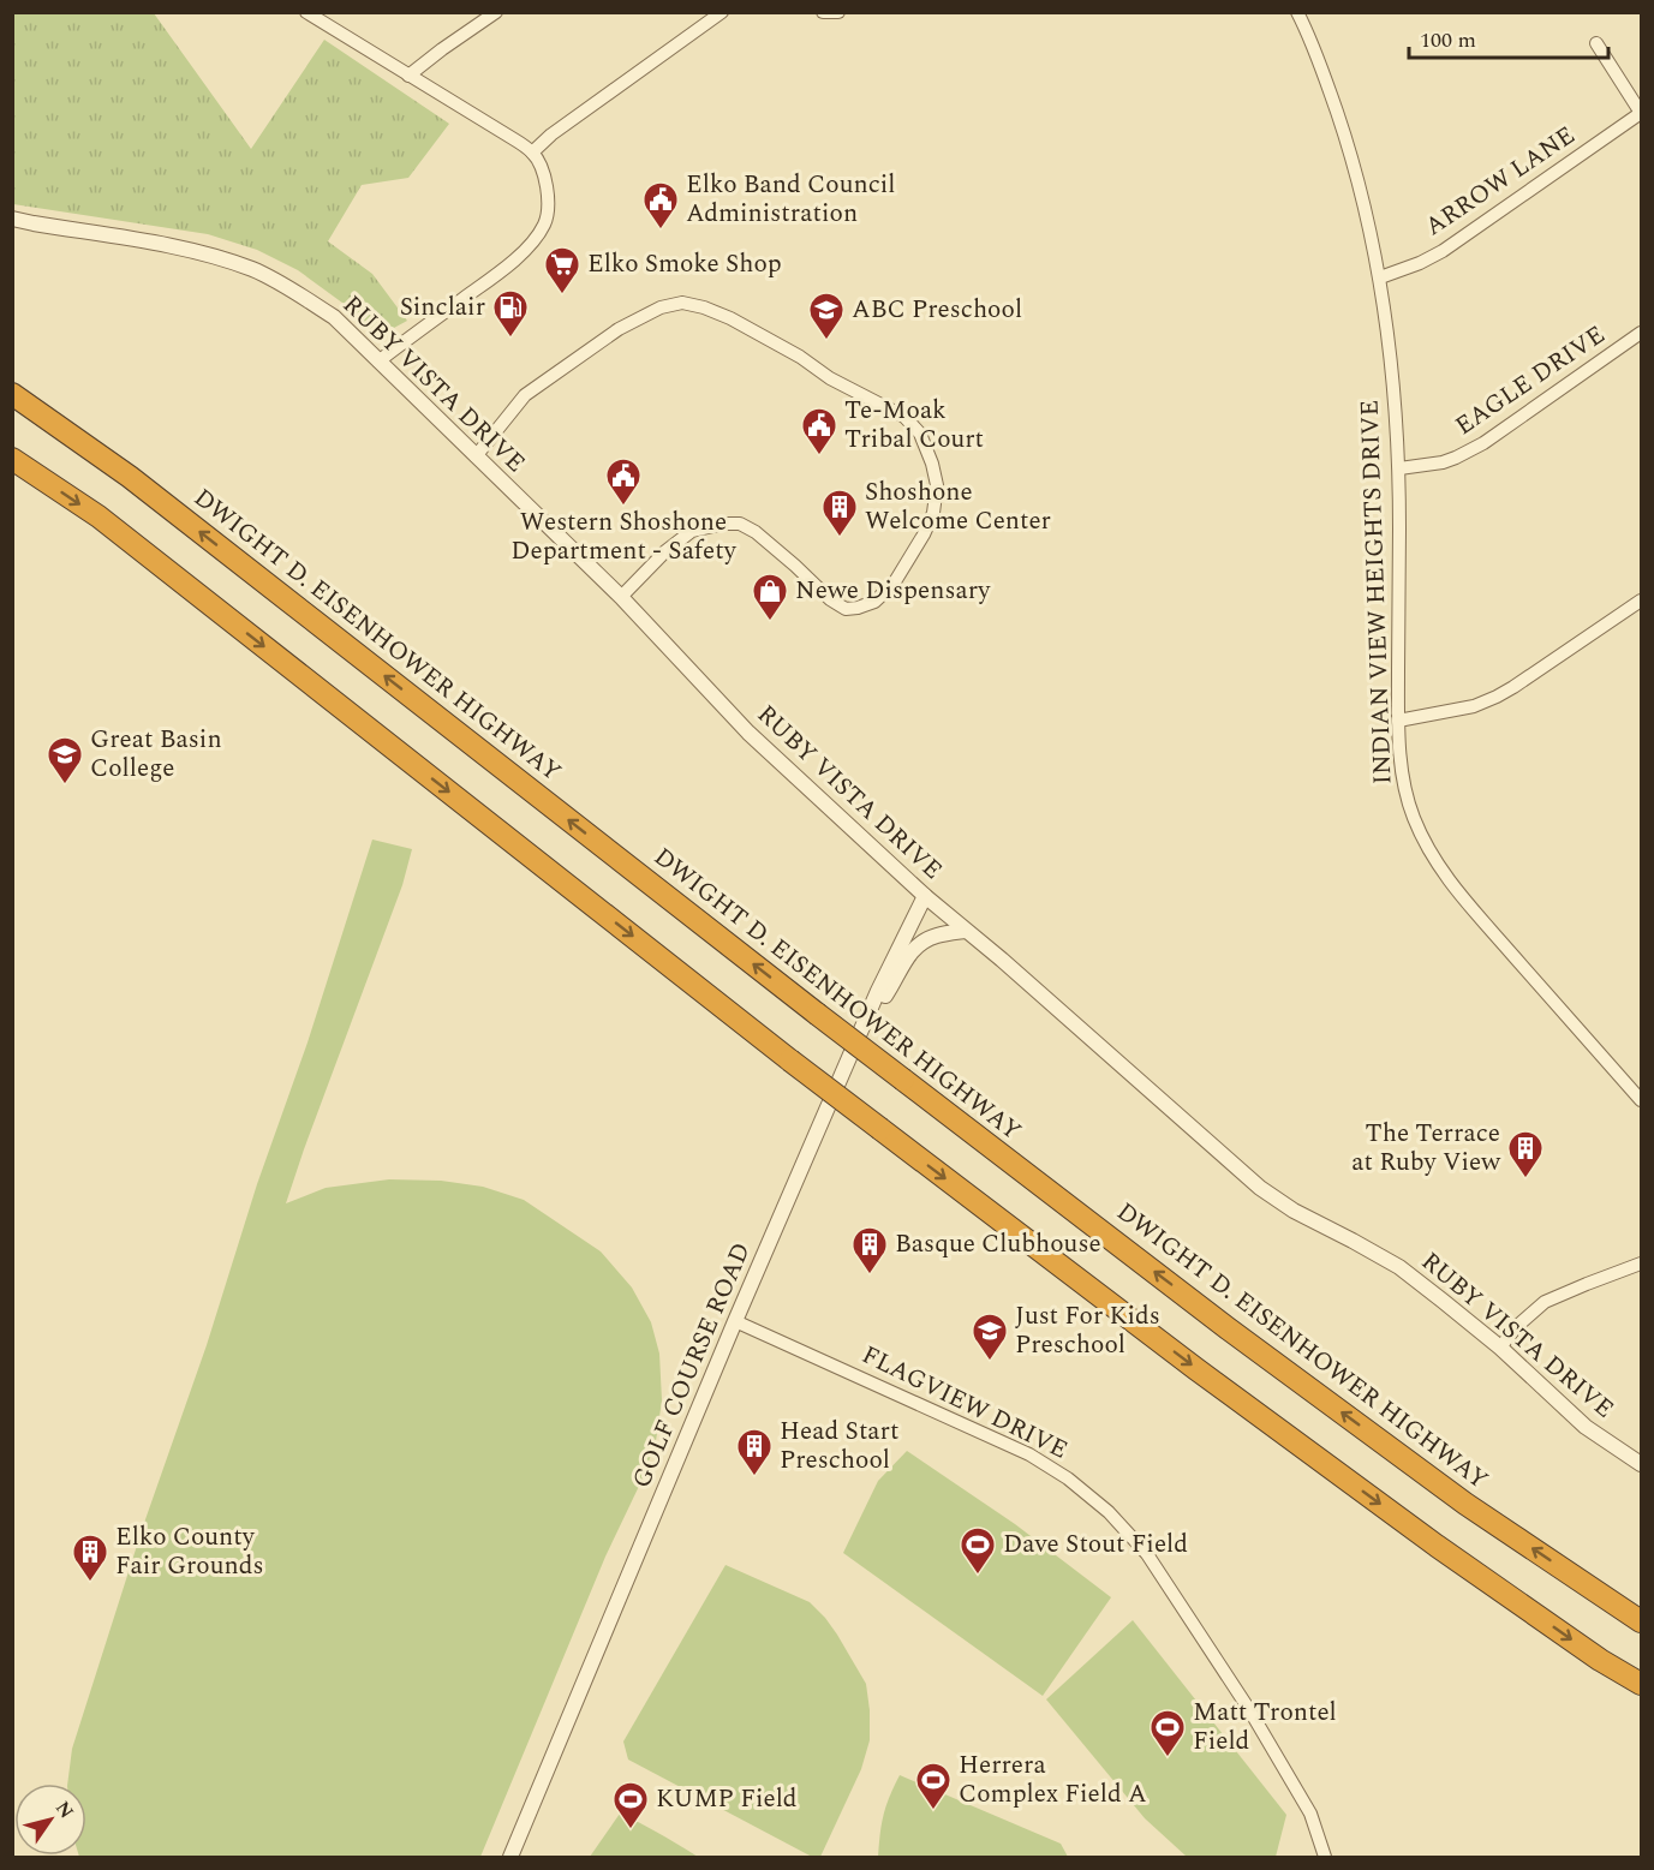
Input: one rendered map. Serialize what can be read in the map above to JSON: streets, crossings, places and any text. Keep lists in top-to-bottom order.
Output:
{
  "streets": {
    "highway": ["DWIGHT D. EISENHOWER HIGHWAY"],
    "street": [
      "ARROW LANE",
      "EAGLE DRIVE",
      "RUBY VISTA DRIVE",
      "INDIAN VIEW HEIGHTS DRIVE",
      "GOLF COURSE ROAD",
      "FLAGVIEW DRIVE"
    ]
  },
  "crossings": [
    ["ARROW LANE", "INDIAN VIEW HEIGHTS DRIVE"],
    ["EAGLE DRIVE", "INDIAN VIEW HEIGHTS DRIVE"],
    ["RUBY VISTA DRIVE", "GOLF COURSE ROAD"],
    ["GOLF COURSE ROAD", "FLAGVIEW DRIVE"]
  ],
  "places": {
    "public building": ["Elko Band Council Administration", "Te-Moak Tribal Court", "Western Shoshone Department - Safety"],
    "supermarket": ["Elko Smoke Shop"],
    "fuel station": ["Sinclair"],
    "school or university": ["ABC Preschool", "Great Basin College", "Just For Kids Preschool"],
    "building": [
      "Shoshone Welcome Center",
      "The Terrace at Ruby View",
      "Basque Clubhouse",
      "Head Start Preschool",
      "Elko County Fair Grounds"
    ],
    "shop": ["Newe Dispensary"],
    "sports": [
      "Dave Stout Field",
      "Matt Trontel Field",
      "Herrera Complex Field A",
      "KUMP Field"
    ]
  },
  "scale_bar": "100 m",
  "north": "top right"
}
